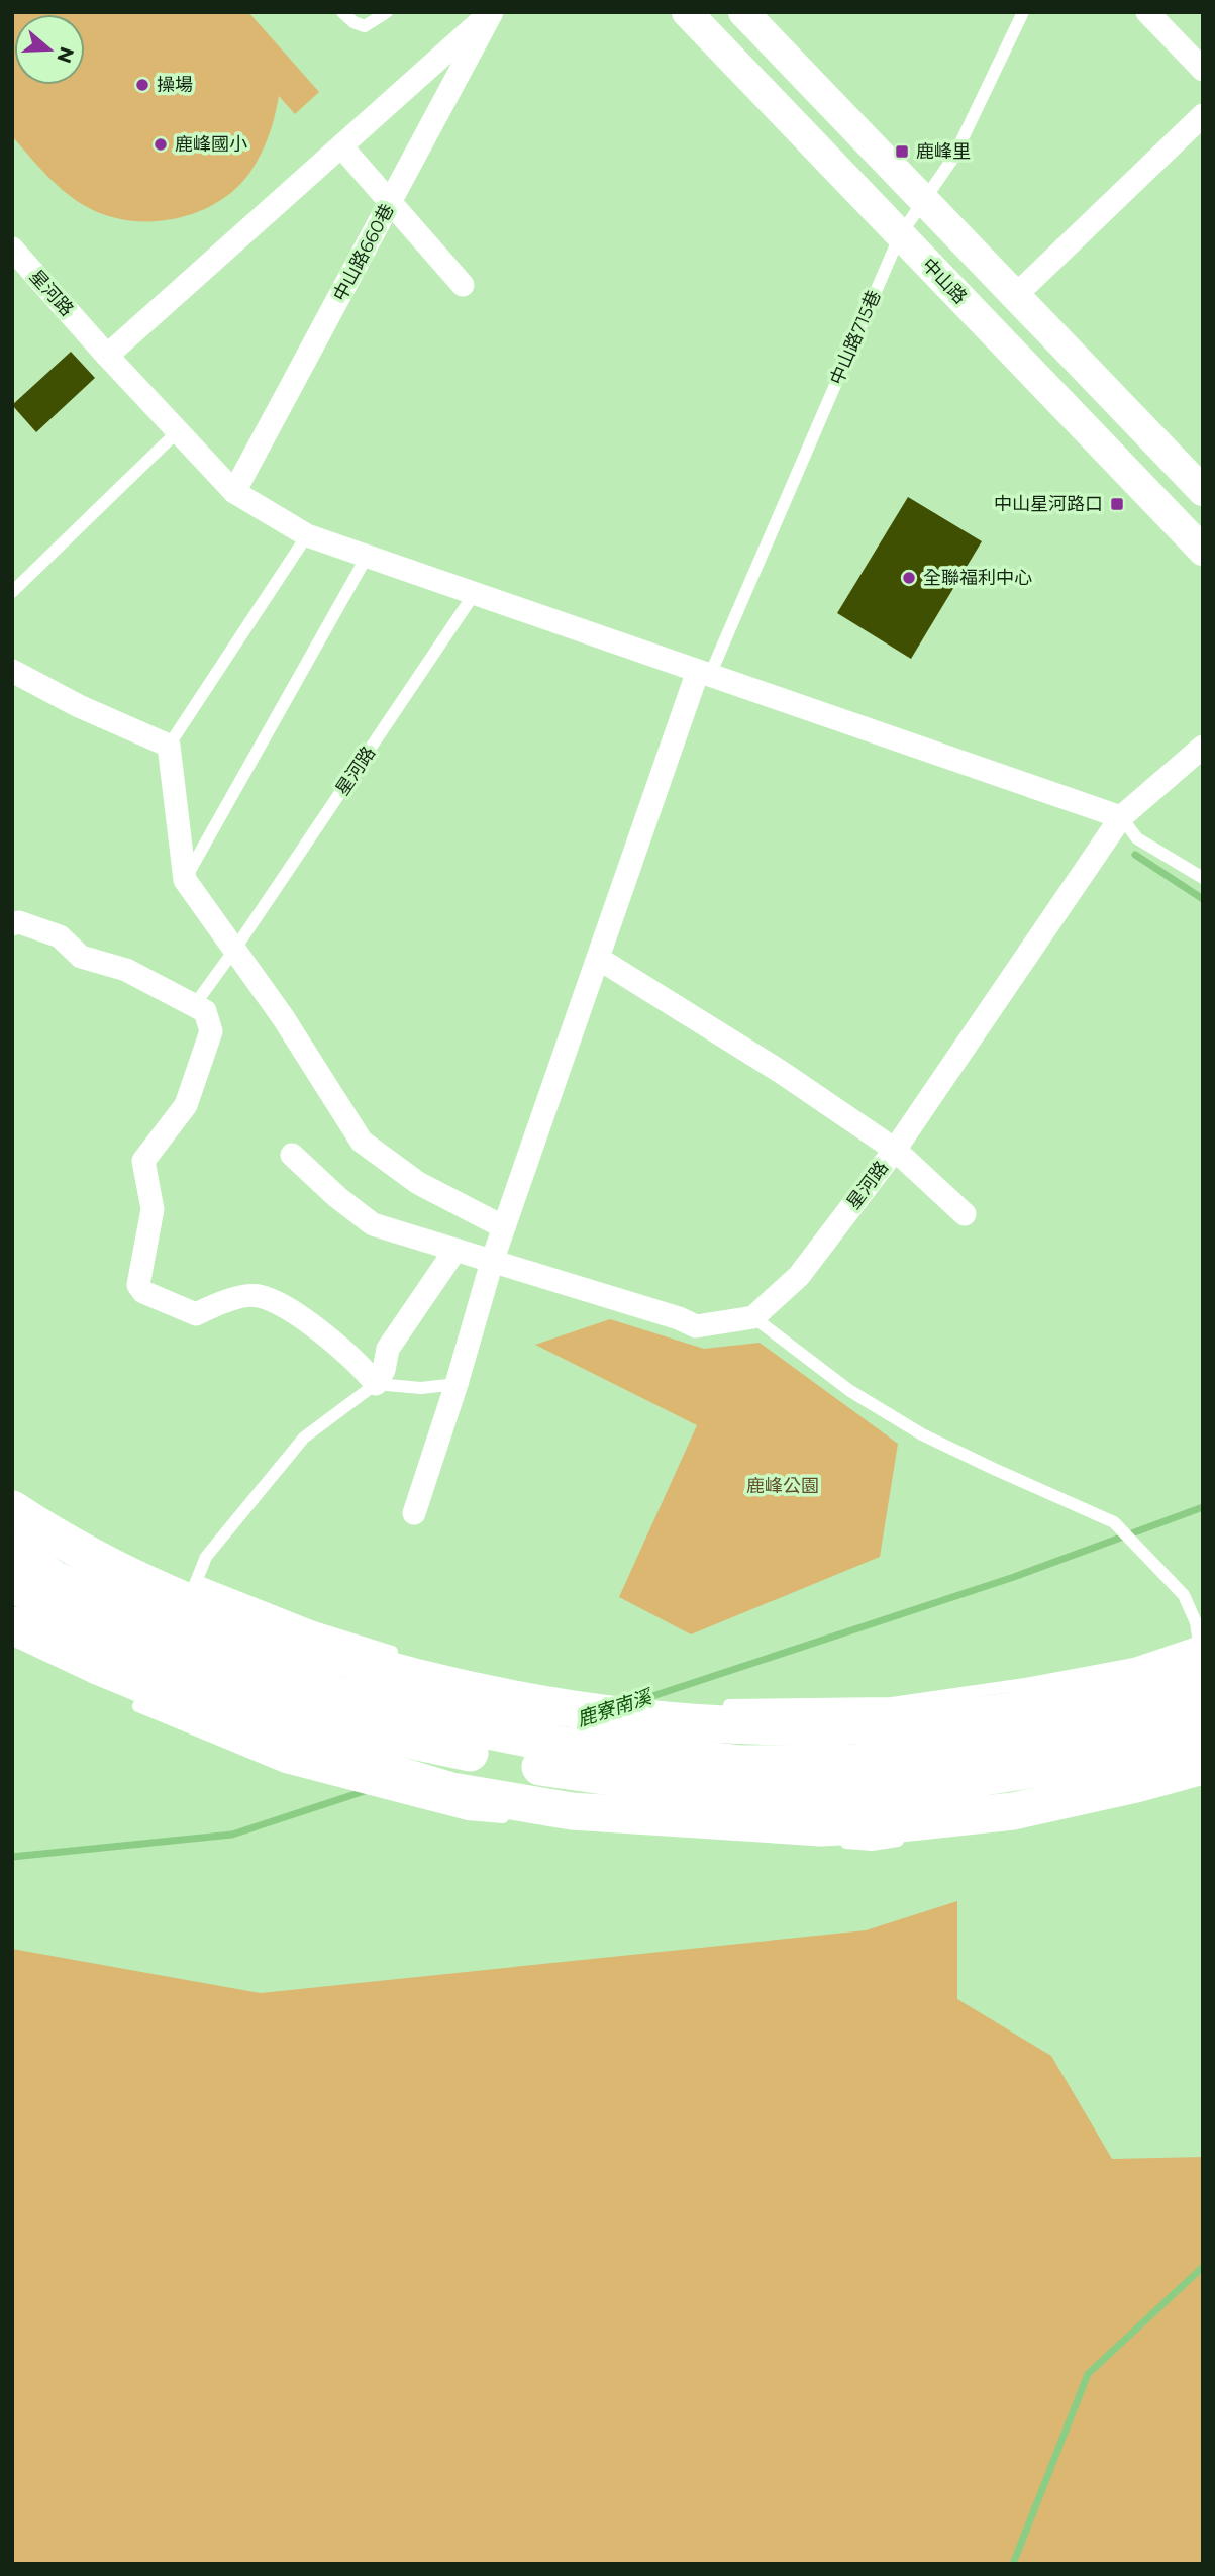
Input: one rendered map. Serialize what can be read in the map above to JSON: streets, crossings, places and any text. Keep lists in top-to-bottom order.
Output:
{
  "streets": {
    "street": ["中山路660巷", "中山路", "星河路"],
    "lane": ["中山路715巷"]
  },
  "crossings": [
    ["中山路660巷", "星河路"],
    ["中山路", "中山路715巷"],
    ["星河路", "中山路715巷"]
  ],
  "water": ["鹿寮南溪"],
  "parks": ["鹿峰公園"],
  "places": {
    "other": ["操場", "鹿峰國小", "全聯福利中心"],
    "transit": ["鹿峰里", "中山星河路口"]
  },
  "north": "right"
}
